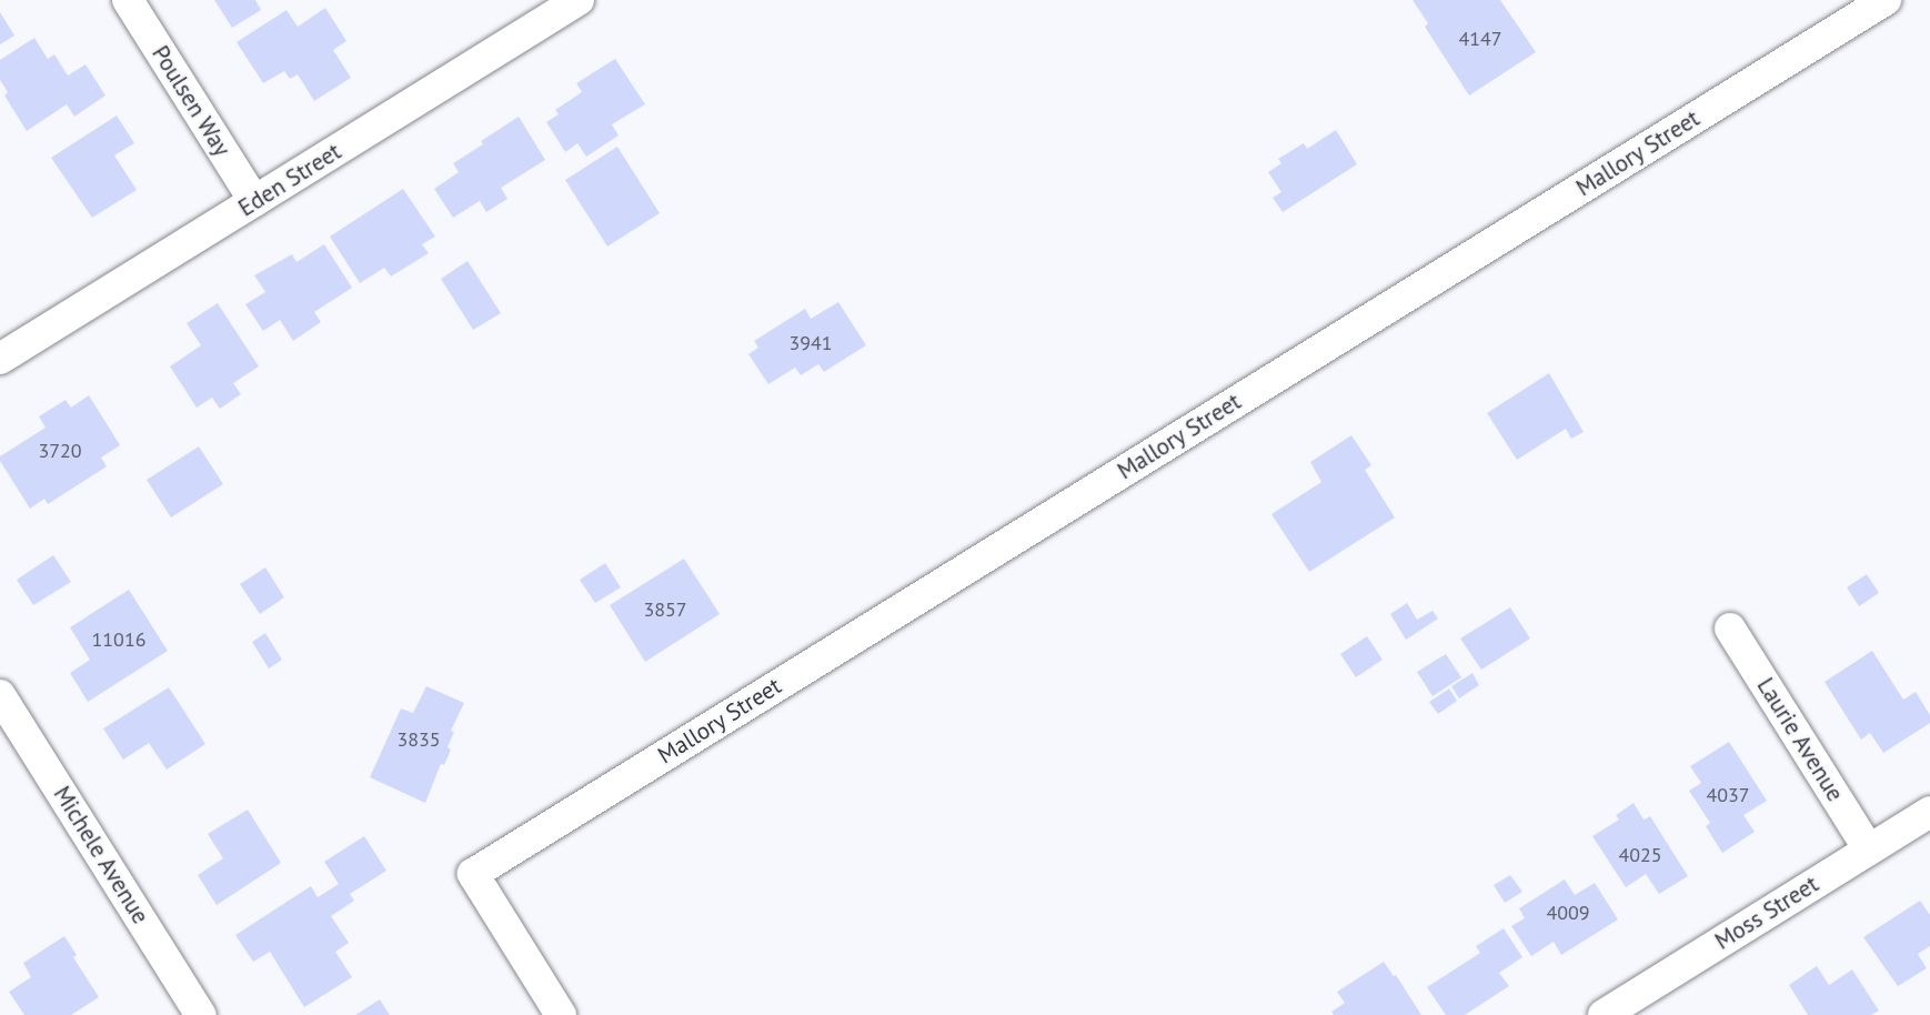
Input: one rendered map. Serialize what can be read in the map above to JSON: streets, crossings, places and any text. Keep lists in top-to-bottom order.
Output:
{
  "streets": {
    "street": [
      "Poulsen Way",
      "Mallory Street",
      "Eden Street",
      "Laurie Avenue",
      "Michele Avenue",
      "Moss Street"
    ]
  },
  "crossings": [
    ["Poulsen Way", "Eden Street"],
    ["Laurie Avenue", "Moss Street"]
  ],
  "house_numbers": [
    "4147",
    "3941",
    "3720",
    "3857",
    "11016",
    "3835",
    "4037",
    "4025",
    "4009"
  ]
}
